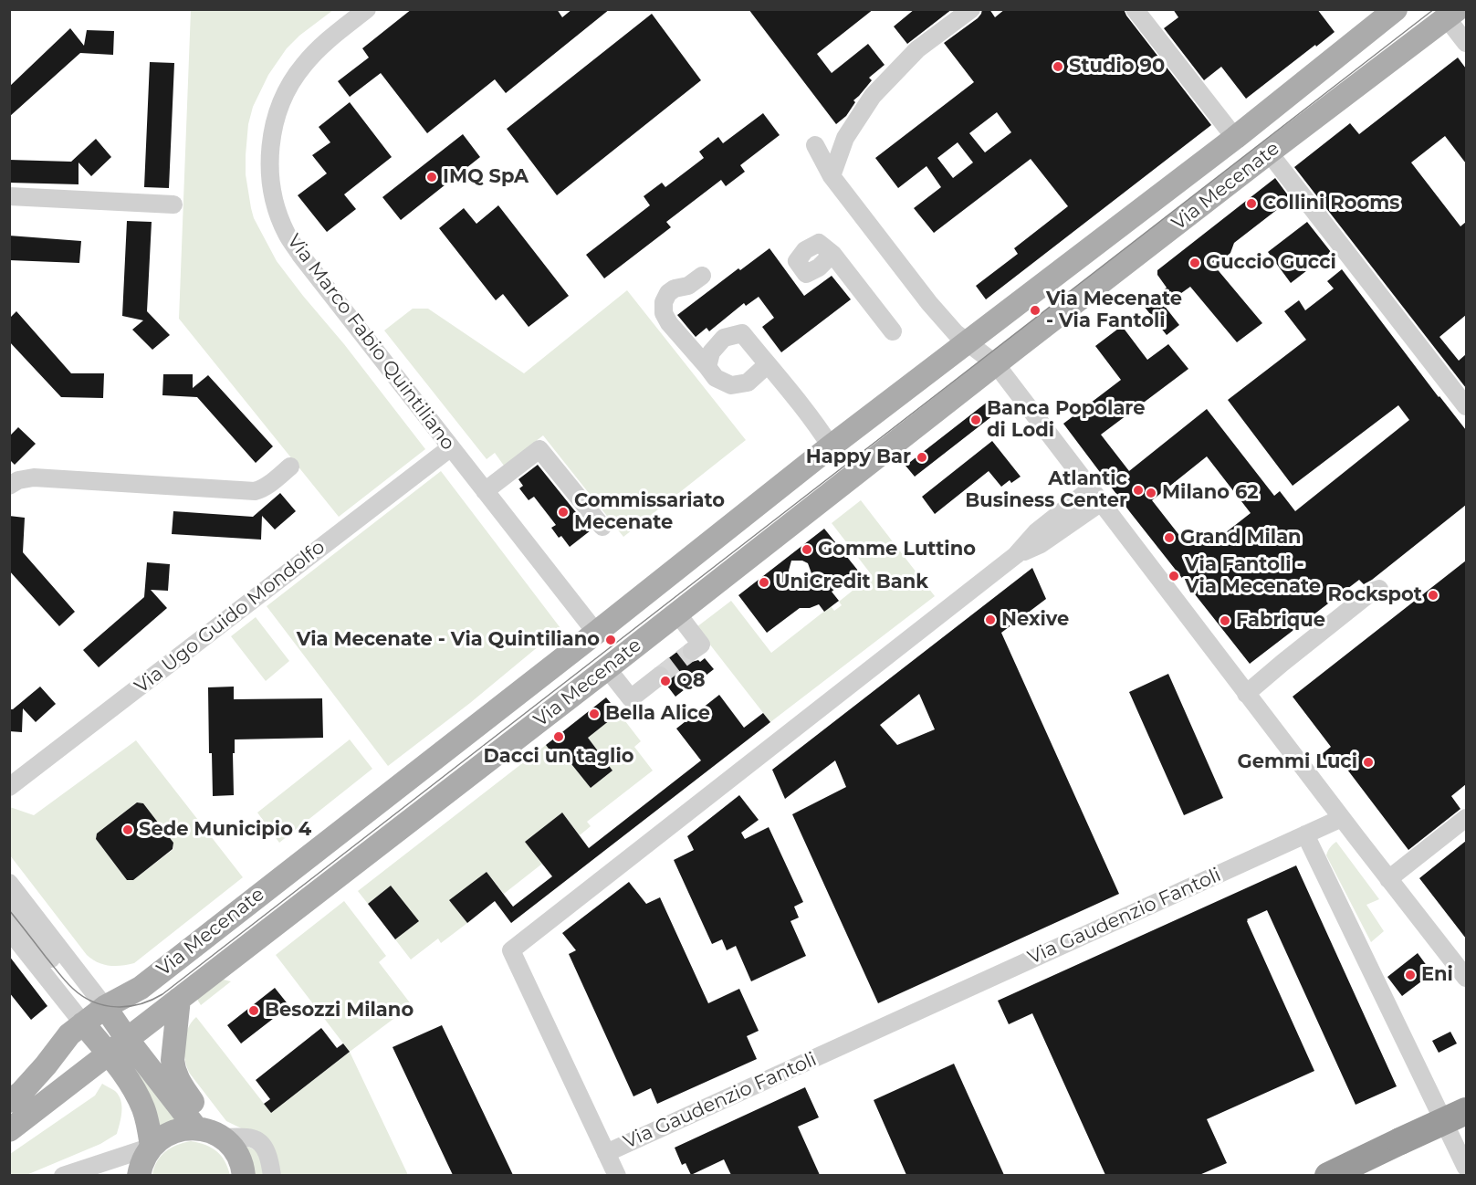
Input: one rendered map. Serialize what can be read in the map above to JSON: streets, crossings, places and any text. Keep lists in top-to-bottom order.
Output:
{
  "streets": {
    "main road": ["Via Mecenate"],
    "street": ["Via Marco Fabio Quintiliano", "Via Ugo Guido Mondolfo", "Via Gaudenzio Fantoli"]
  },
  "crossings": [
    ["Via Mecenate", "Via Marco Fabio Quintiliano"],
    ["Via Marco Fabio Quintiliano", "Via Ugo Guido Mondolfo"]
  ],
  "places": [
    "Studio 90",
    "IMQ SpA",
    "Collini Rooms",
    "Guccio Gucci",
    "Via Mecenate - Via Fantoli",
    "Banca Popolare di Lodi",
    "Happy Bar",
    "Atlantic Business Center",
    "Milano 62",
    "Commissariato Mecenate",
    "Grand Milan",
    "Gomme Luttino",
    "Via Fantoli - Via Mecenate",
    "UniCredit Bank",
    "Rockspot",
    "Nexive",
    "Fabrique",
    "Via Mecenate - Via Quintiliano",
    "Q8",
    "Bella Alice",
    "Dacci un taglio",
    "Gemmi Luci",
    "Sede Municipio 4",
    "Eni",
    "Besozzi Milano"
  ]
}
